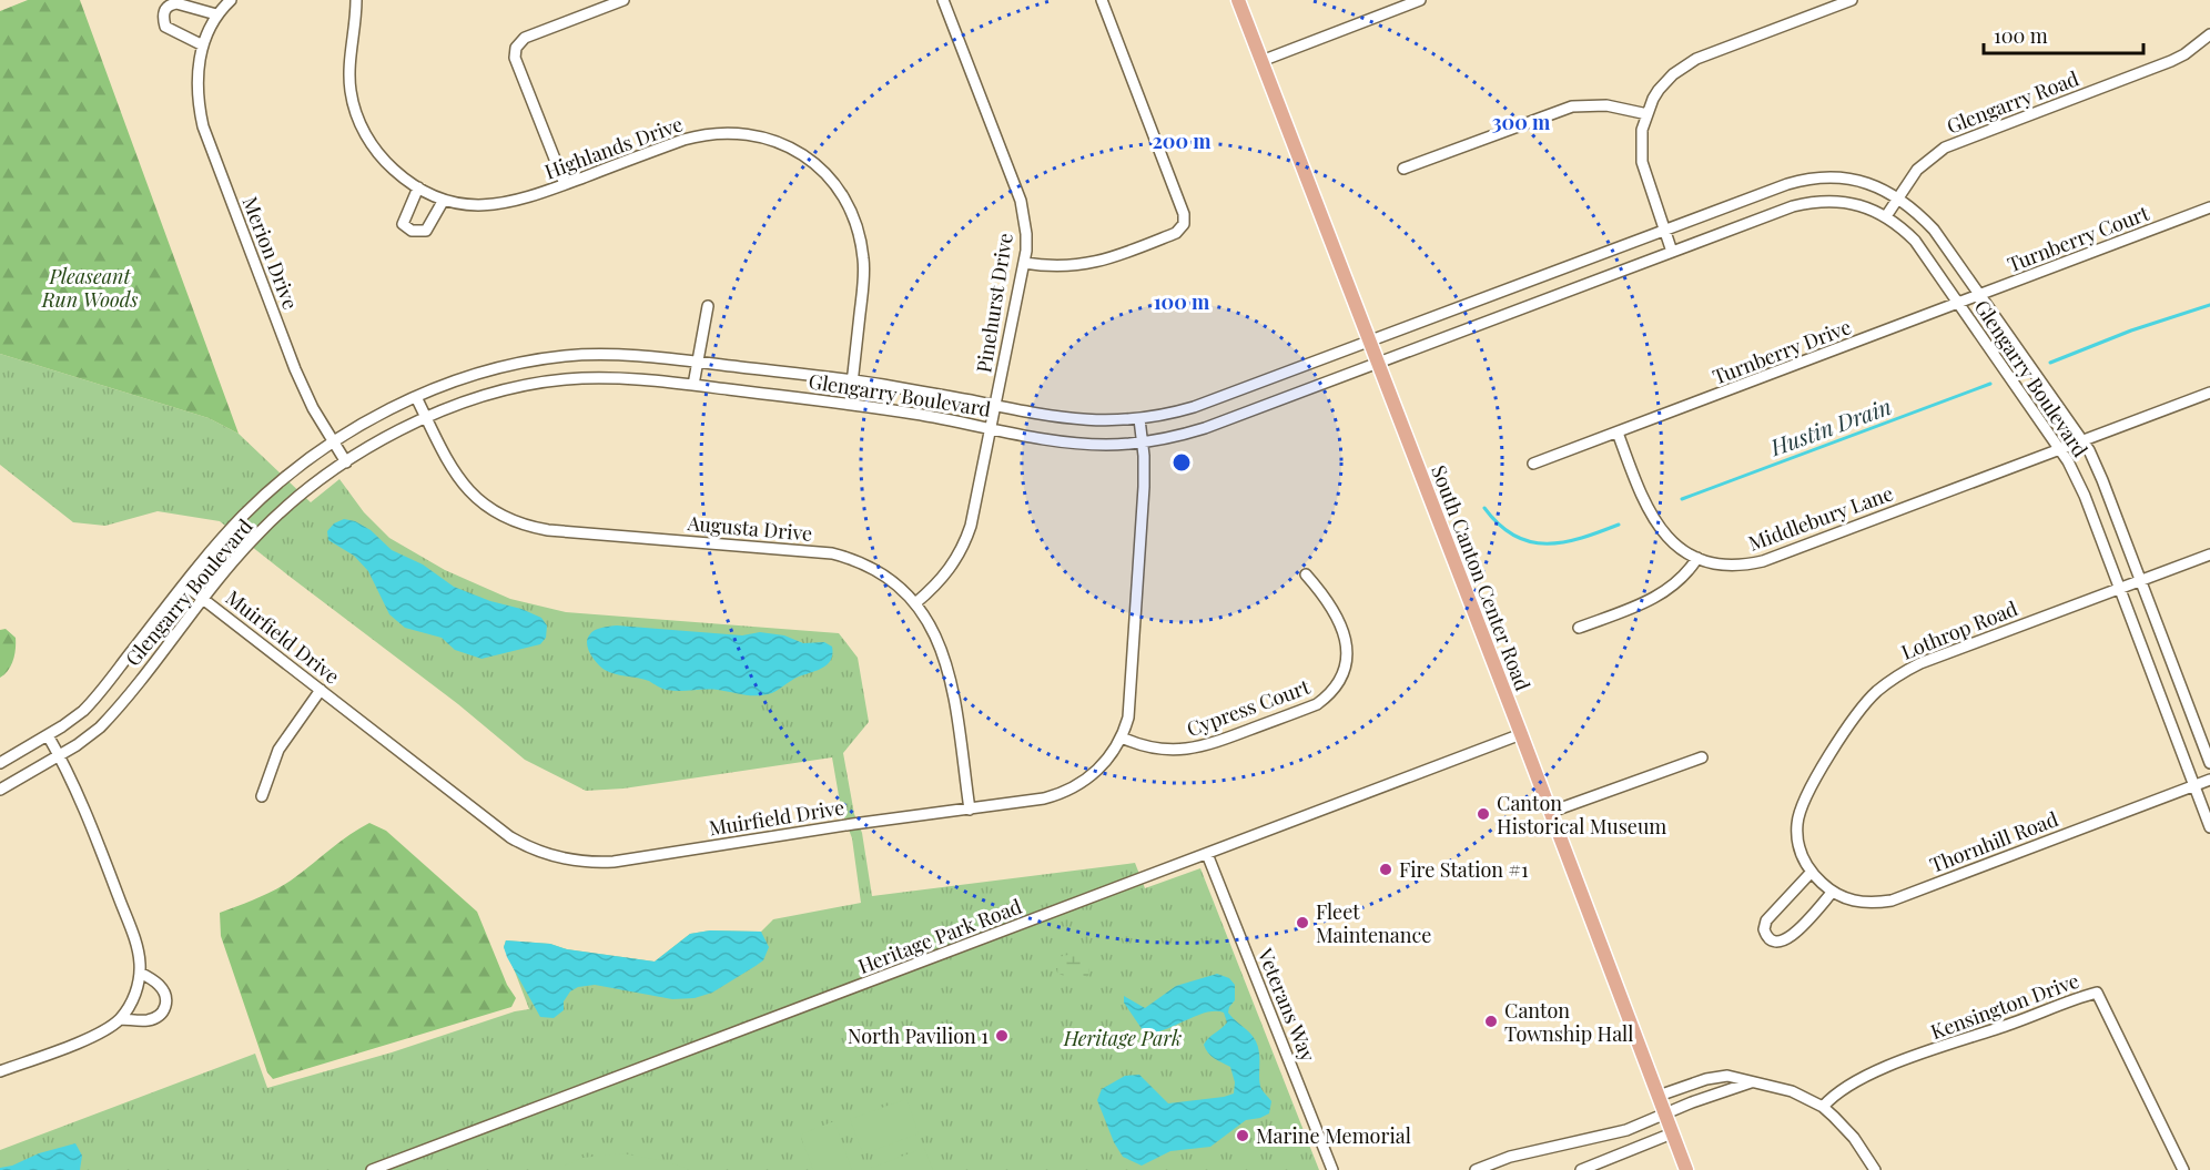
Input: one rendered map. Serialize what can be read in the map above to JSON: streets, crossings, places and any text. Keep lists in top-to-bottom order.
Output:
{
  "streets": {
    "main road": ["South Canton Center Road"],
    "street": [
      "Glengarry Road",
      "Highlands Drive",
      "Turnberry Court",
      "Merion Drive",
      "Pinehurst Drive",
      "Turnberry Drive",
      "Glengarry Boulevard",
      "Middlebury Lane",
      "Augusta Drive",
      "Lothrop Road",
      "Muirfield Drive",
      "Cypress Court",
      "Thornhill Road",
      "Heritage Park Road",
      "Veterans Way",
      "Kensington Drive"
    ]
  },
  "crossings": [
    ["Glengarry Road", "Glengarry Boulevard"],
    ["Highlands Drive", "Glengarry Boulevard"],
    ["Turnberry Court", "Turnberry Drive"],
    ["Turnberry Court", "Glengarry Boulevard"],
    ["Merion Drive", "Glengarry Boulevard"],
    ["Pinehurst Drive", "Glengarry Boulevard"],
    ["Pinehurst Drive", "Augusta Drive"],
    ["Turnberry Drive", "Glengarry Boulevard"],
    ["Turnberry Drive", "Middlebury Lane"],
    ["Glengarry Boulevard", "Middlebury Lane"],
    ["Glengarry Boulevard", "Augusta Drive"],
    ["Glengarry Boulevard", "South Canton Center Road"],
    ["Glengarry Boulevard", "Lothrop Road"],
    ["Glengarry Boulevard", "Muirfield Drive"],
    ["Glengarry Boulevard", "Thornhill Road"],
    ["Augusta Drive", "Muirfield Drive"],
    ["South Canton Center Road", "Heritage Park Road"],
    ["Lothrop Road", "Thornhill Road"],
    ["Muirfield Drive", "Cypress Court"],
    ["Heritage Park Road", "Veterans Way"]
  ],
  "water": ["Hustin Drain"],
  "parks": ["Pleaseant Run Woods", "Heritage Park"],
  "places": [
    "Canton Historical Museum",
    "Fire Station #1",
    "Fleet Maintenance",
    "Canton Township Hall",
    "North Pavilion 1",
    "Marine Memorial"
  ],
  "scale_bar": "100 m",
  "rings": ["300 m", "200 m", "100 m"]
}
